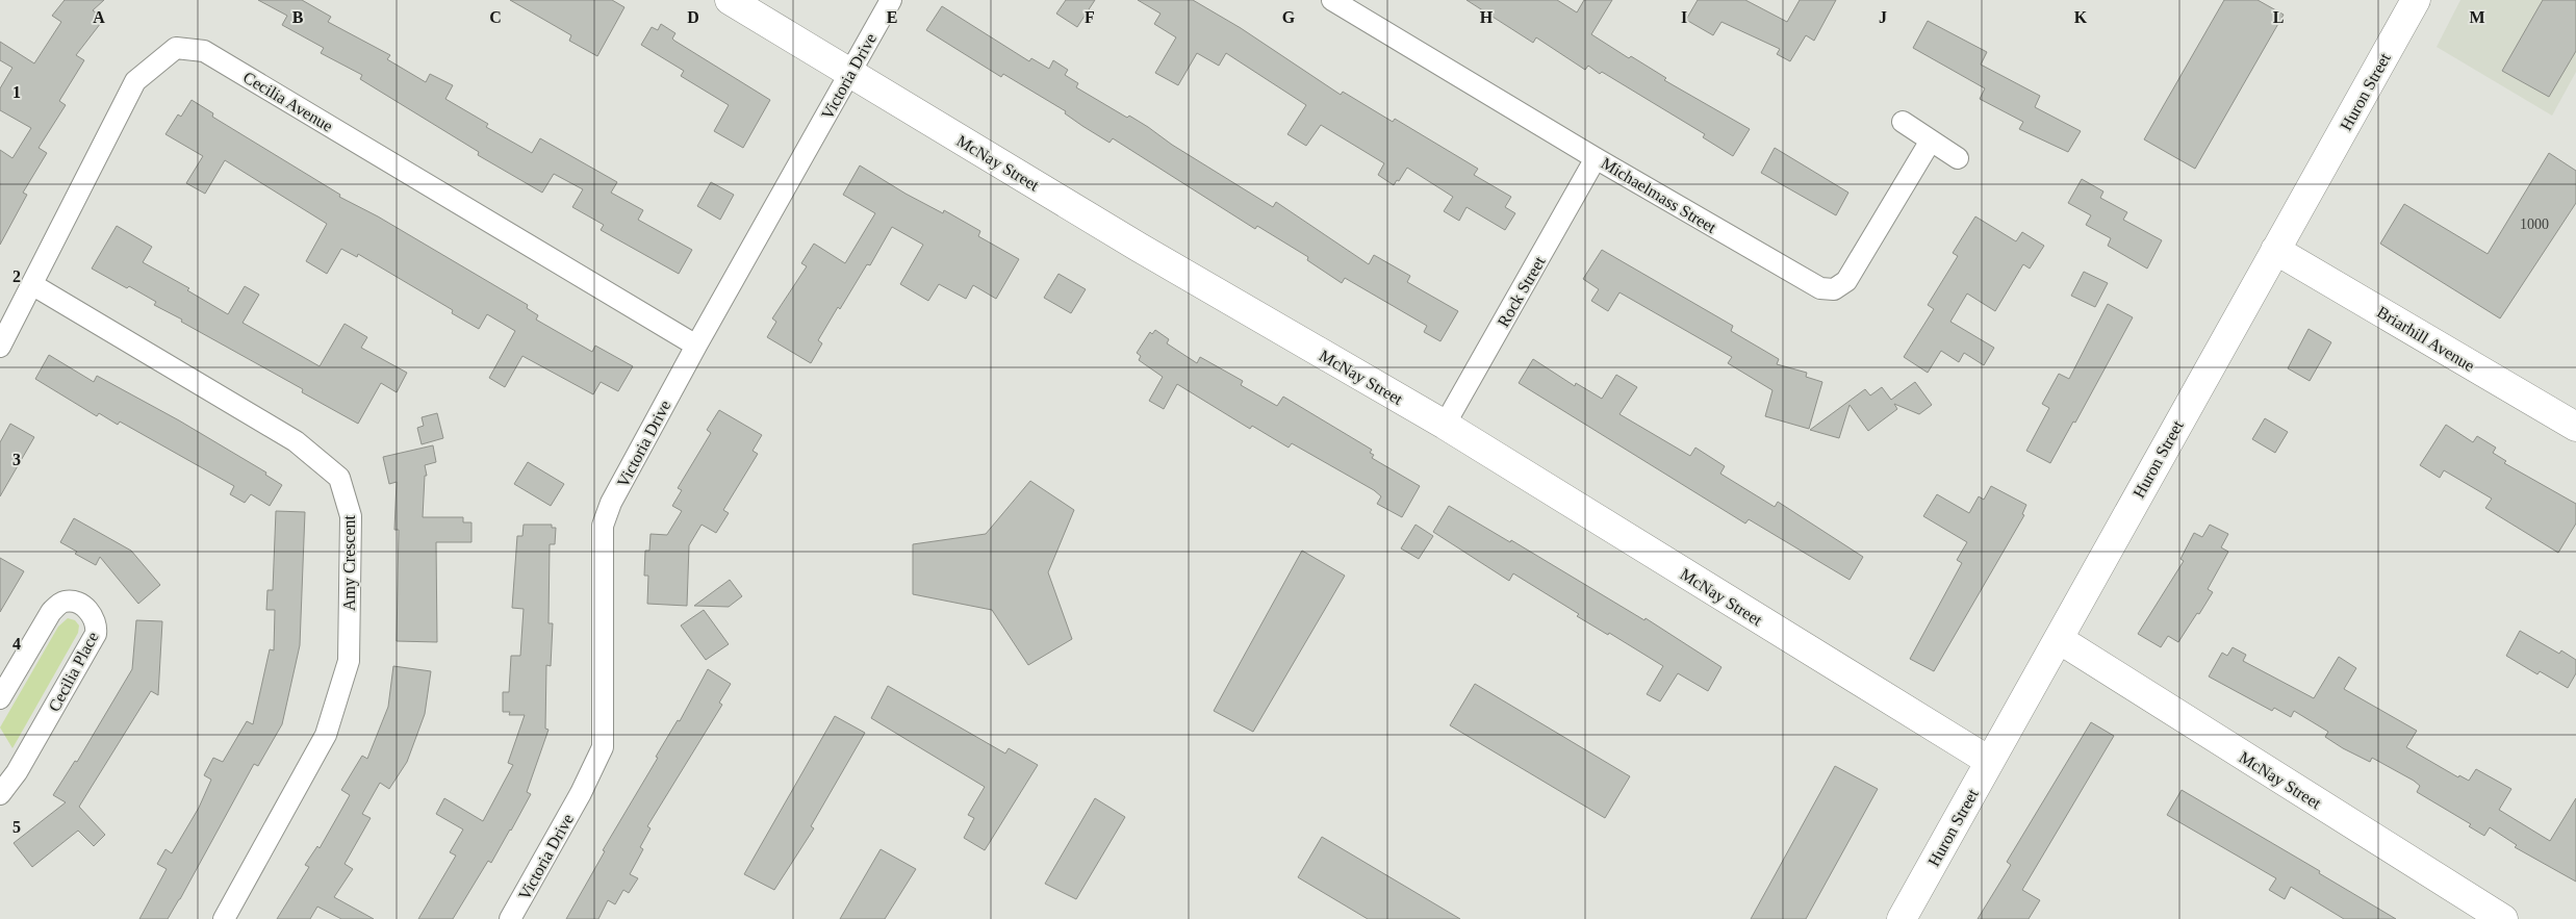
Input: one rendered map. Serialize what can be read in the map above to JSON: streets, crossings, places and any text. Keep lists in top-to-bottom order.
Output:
{
  "streets": {
    "street": [
      "Victoria Drive",
      "Huron Street",
      "Cecilia Avenue",
      "McNay Street",
      "Michaelmass Street",
      "Rock Street",
      "Briarhill Avenue",
      "Amy Crescent",
      "Cecilia Place"
    ]
  },
  "crossings": [
    ["Victoria Drive", "Cecilia Avenue"],
    ["Victoria Drive", "McNay Street"],
    ["Huron Street", "McNay Street"],
    ["Huron Street", "Briarhill Avenue"],
    ["Cecilia Avenue", "Amy Crescent"],
    ["McNay Street", "Rock Street"],
    ["Michaelmass Street", "Rock Street"]
  ],
  "house_numbers": ["1000"],
  "grid": {
    "columns": [
      "A",
      "B",
      "C",
      "D",
      "E",
      "F",
      "G",
      "H",
      "I",
      "J",
      "K",
      "L",
      "M"
    ],
    "rows": [
      "1",
      "2",
      "3",
      "4",
      "5"
    ]
  }
}
